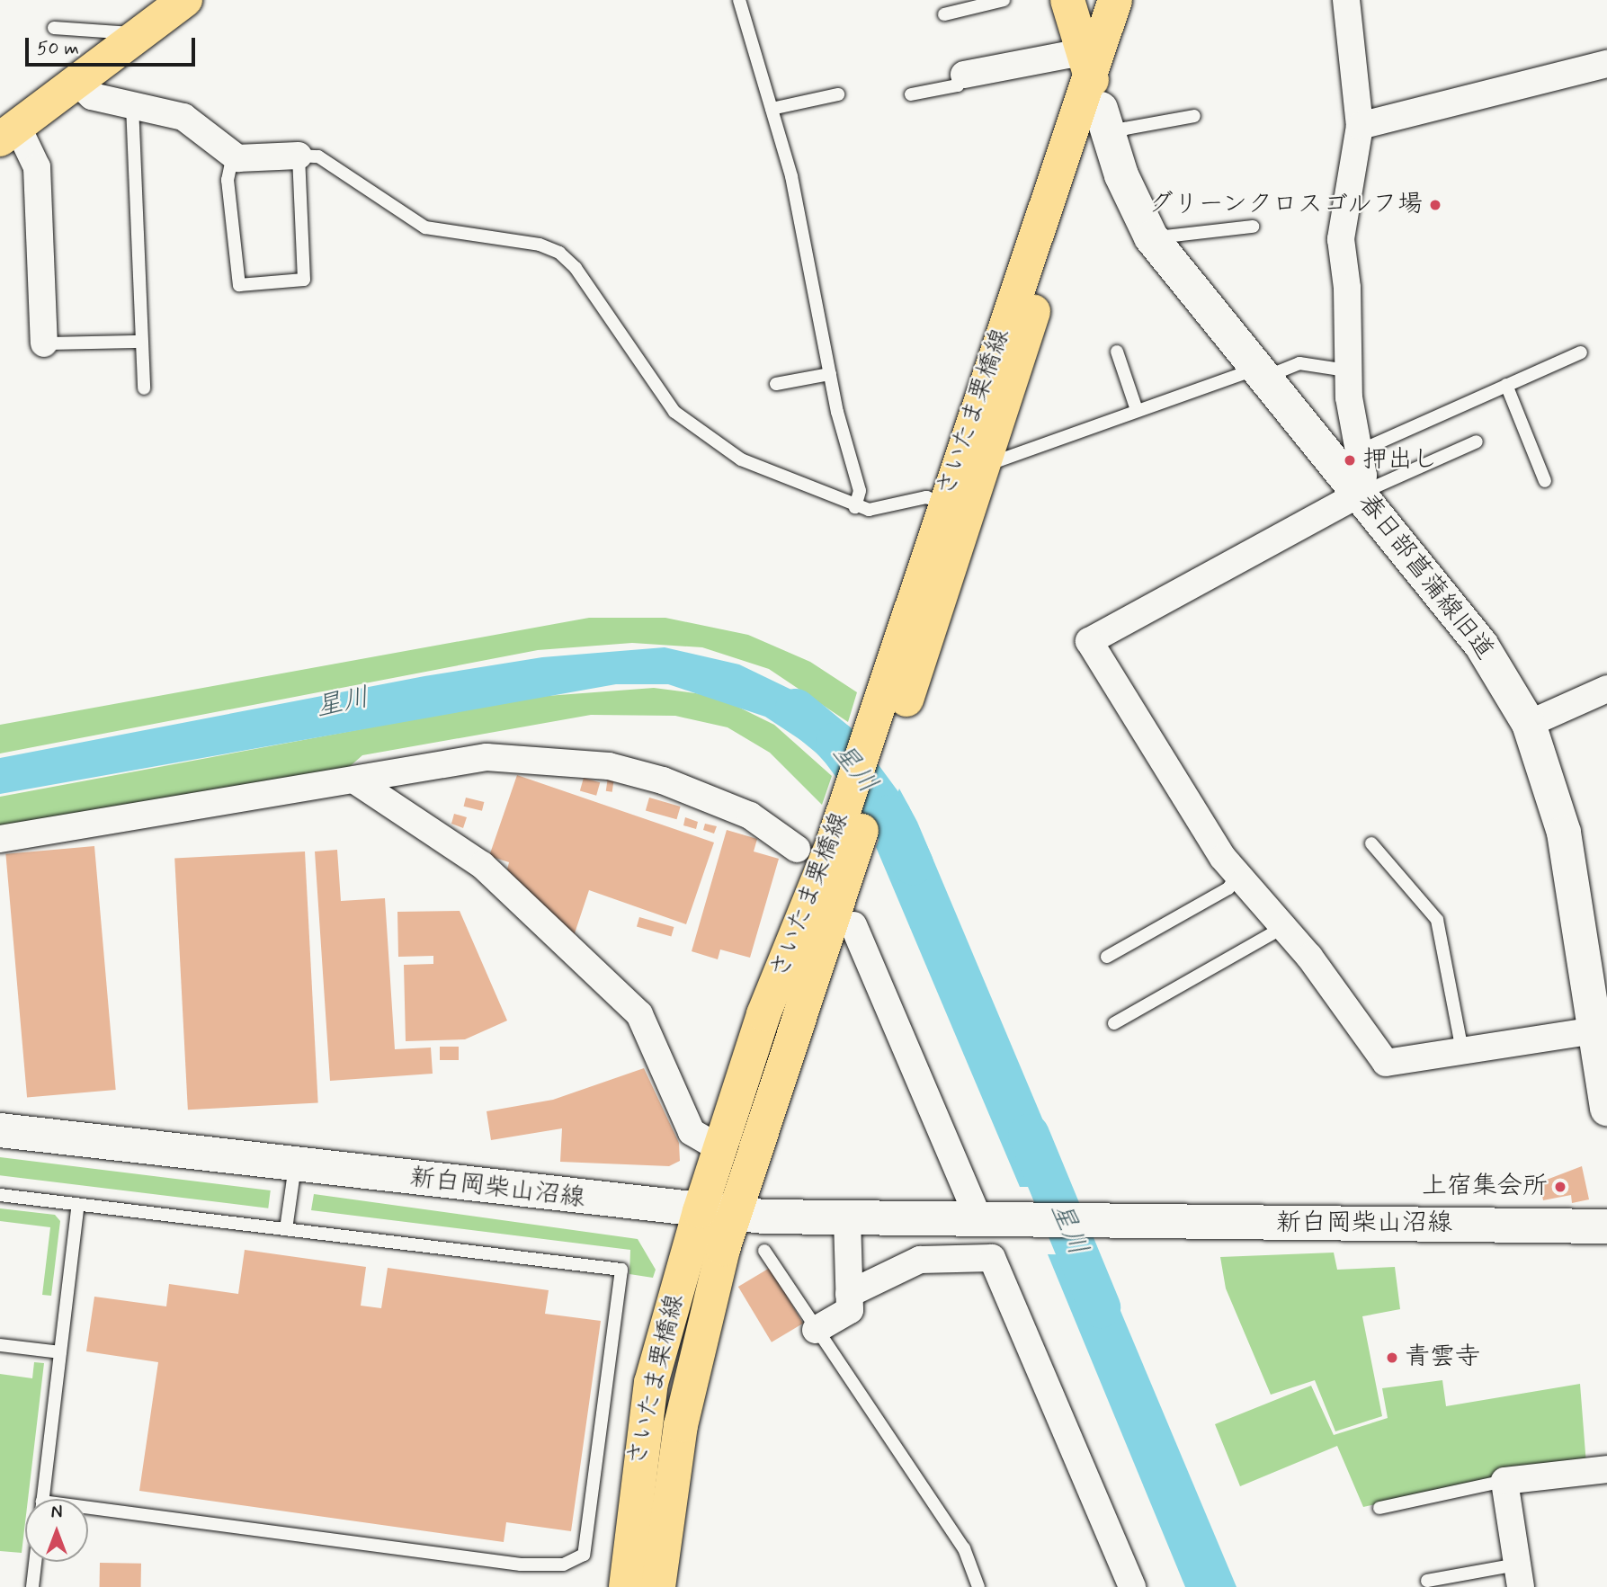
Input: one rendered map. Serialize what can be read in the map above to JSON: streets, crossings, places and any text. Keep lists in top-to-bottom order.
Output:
{
  "streets": {
    "main road": ["さいたま栗橋線"],
    "street": ["春日部菖蒲線旧道", "新白岡柴山沼線"]
  },
  "crossings": [
    ["さいたま栗橋線", "春日部菖蒲線旧道"],
    ["さいたま栗橋線", "新白岡柴山沼線"]
  ],
  "water": ["星川"],
  "places": [
    "グリーンクロスゴルフ場",
    "押出し",
    "上宿集会所",
    "青雲寺"
  ],
  "scale_bar": "50 m",
  "north": "top"
}
